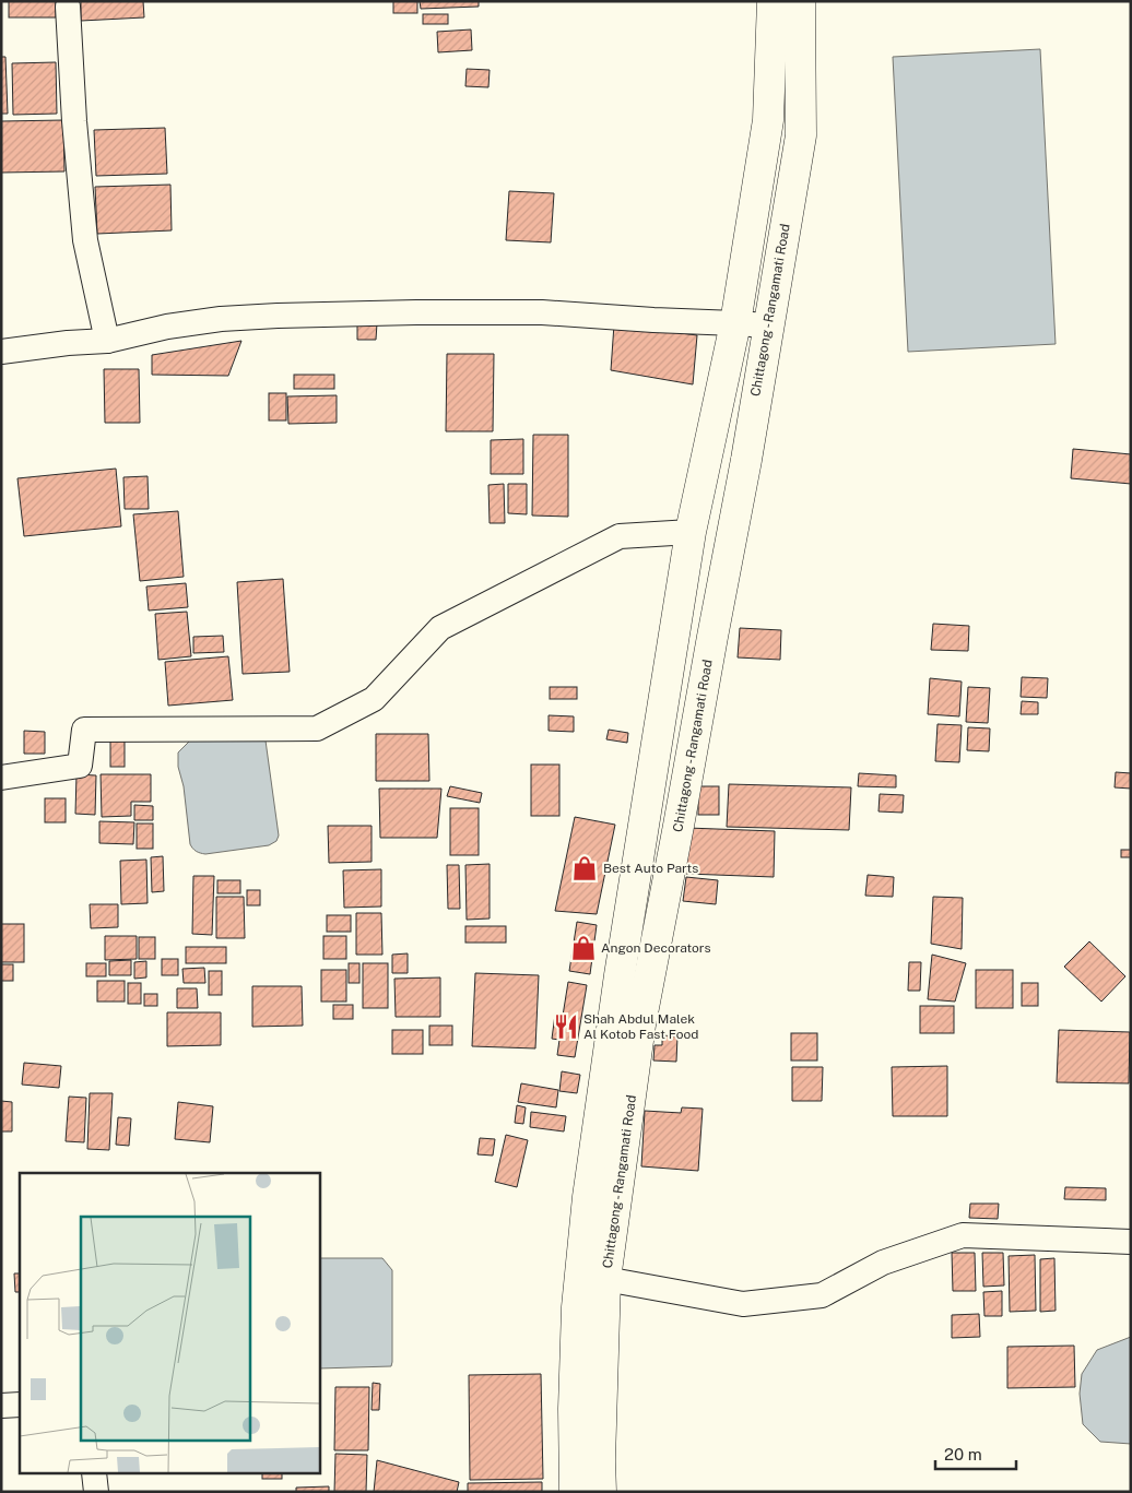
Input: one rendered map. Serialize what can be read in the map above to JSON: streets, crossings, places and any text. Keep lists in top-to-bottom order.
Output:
{
  "streets": {
    "highway": ["Chittagong - Rangamati Road"]
  },
  "places": {
    "shop": ["Best Auto Parts", "Angon Decorators"],
    "restaurant": ["Shah Abdul Malek Al Kotob Fast Food"]
  },
  "scale_bar": "20 m"
}
